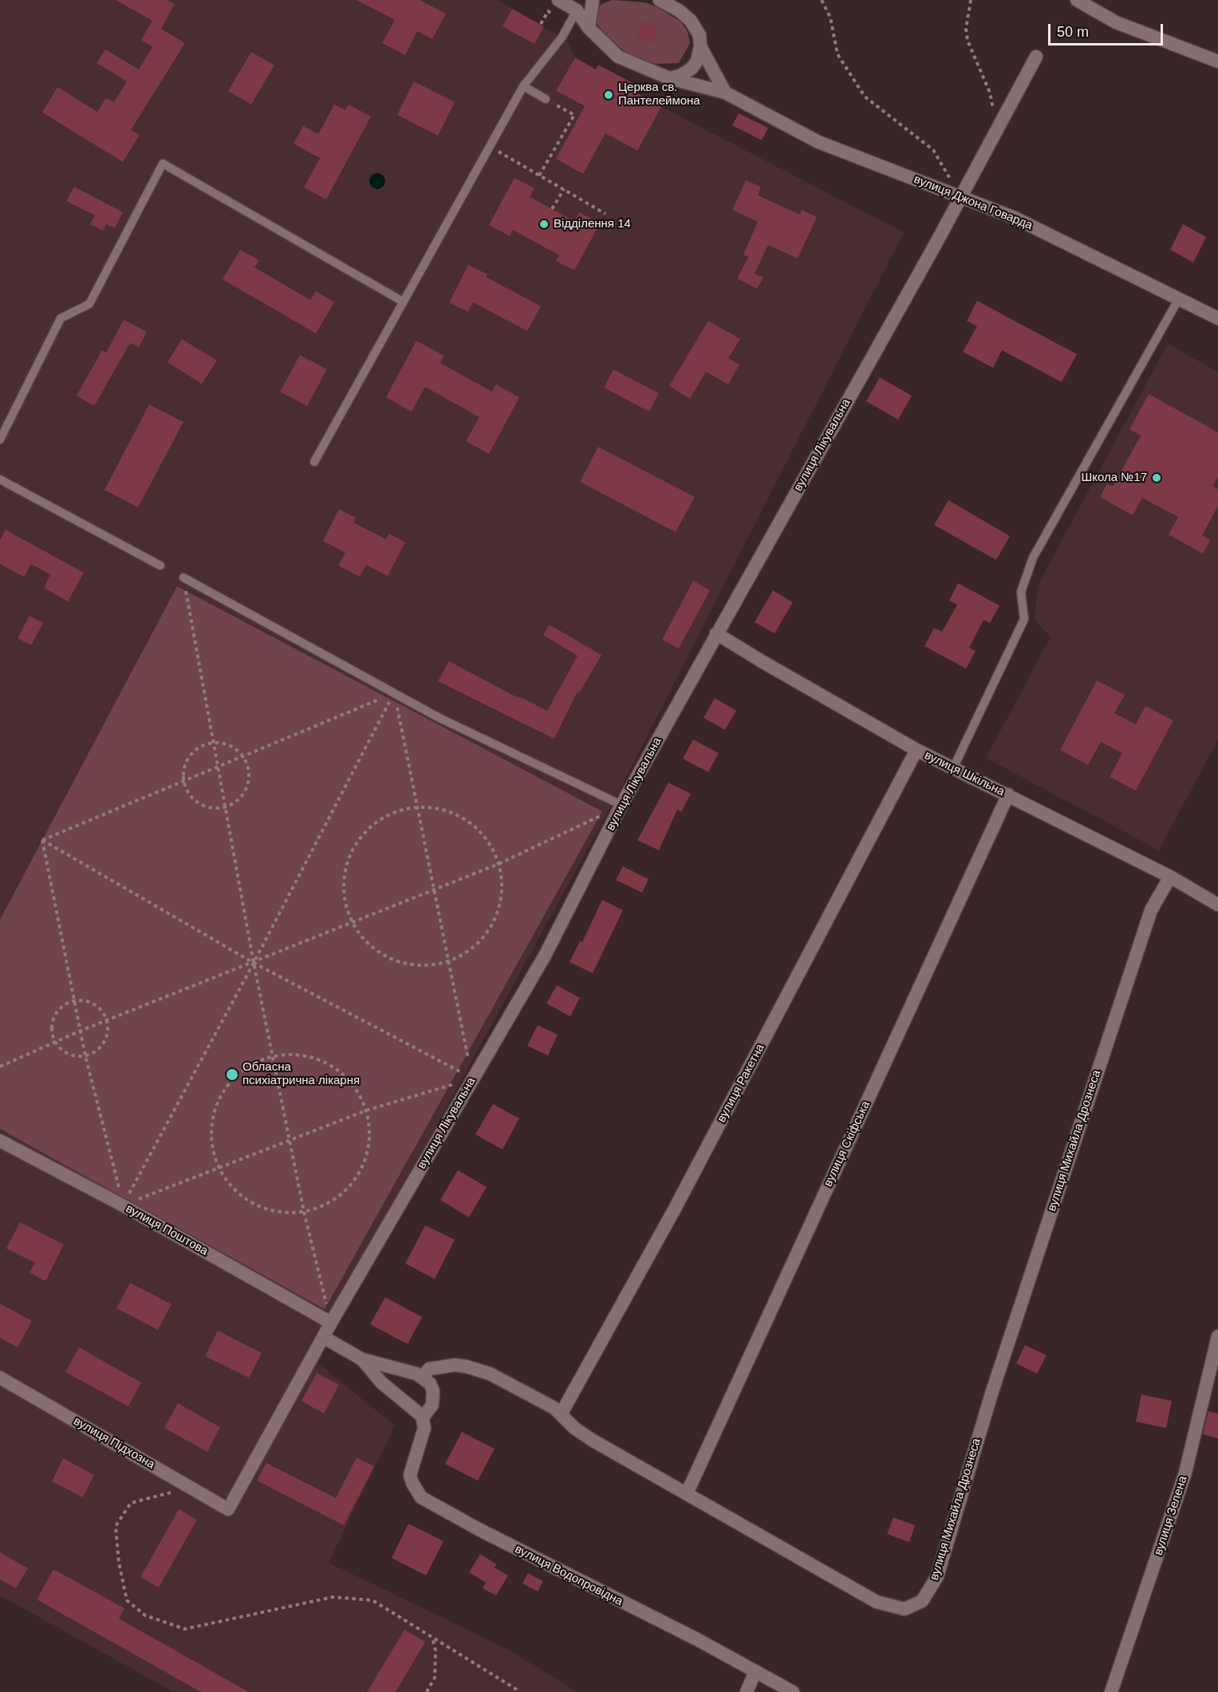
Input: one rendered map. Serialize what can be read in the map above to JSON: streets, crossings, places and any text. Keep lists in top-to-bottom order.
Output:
{
  "streets": {
    "street": [
      "вулиця Джона Говарда",
      "вулиця Лікувальна",
      "вулиця Шкільна",
      "вулиця Ракетна",
      "вулиця Михайла Дрознеса",
      "вулиця Скіфська",
      "вулиця Поштова",
      "вулиця Підхозна",
      "вулиця Зелена",
      "вулиця Водопровідна"
    ]
  },
  "crossings": [
    ["вулиця Джона Говарда", "вулиця Лікувальна"],
    ["вулиця Лікувальна", "вулиця Шкільна"],
    ["вулиця Лікувальна", "вулиця Поштова"],
    ["вулиця Лікувальна", "вулиця Підхозна"],
    ["вулиця Шкільна", "вулиця Ракетна"],
    ["вулиця Шкільна", "вулиця Михайла Дрознеса"],
    ["вулиця Шкільна", "вулиця Скіфська"],
    ["вулиця Ракетна", "вулиця Михайла Дрознеса"],
    ["вулиця Михайла Дрознеса", "вулиця Скіфська"],
    ["вулиця Михайла Дрознеса", "вулиця Водопровідна"]
  ],
  "places": [
    "Церква св. Пантелеймона",
    "Відділення 14",
    "Школа №17",
    "Обласна психіатрична лікарня"
  ],
  "scale_bar": "50 m"
}
